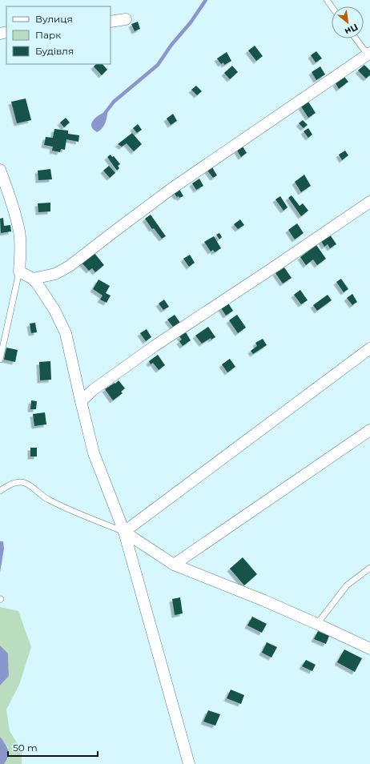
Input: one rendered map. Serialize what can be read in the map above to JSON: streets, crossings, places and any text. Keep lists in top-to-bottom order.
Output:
{
  "legend": ["Вулиця", "Парк", "Будівля"],
  "scale_bar": "50 m",
  "north": "bottom right"
}
